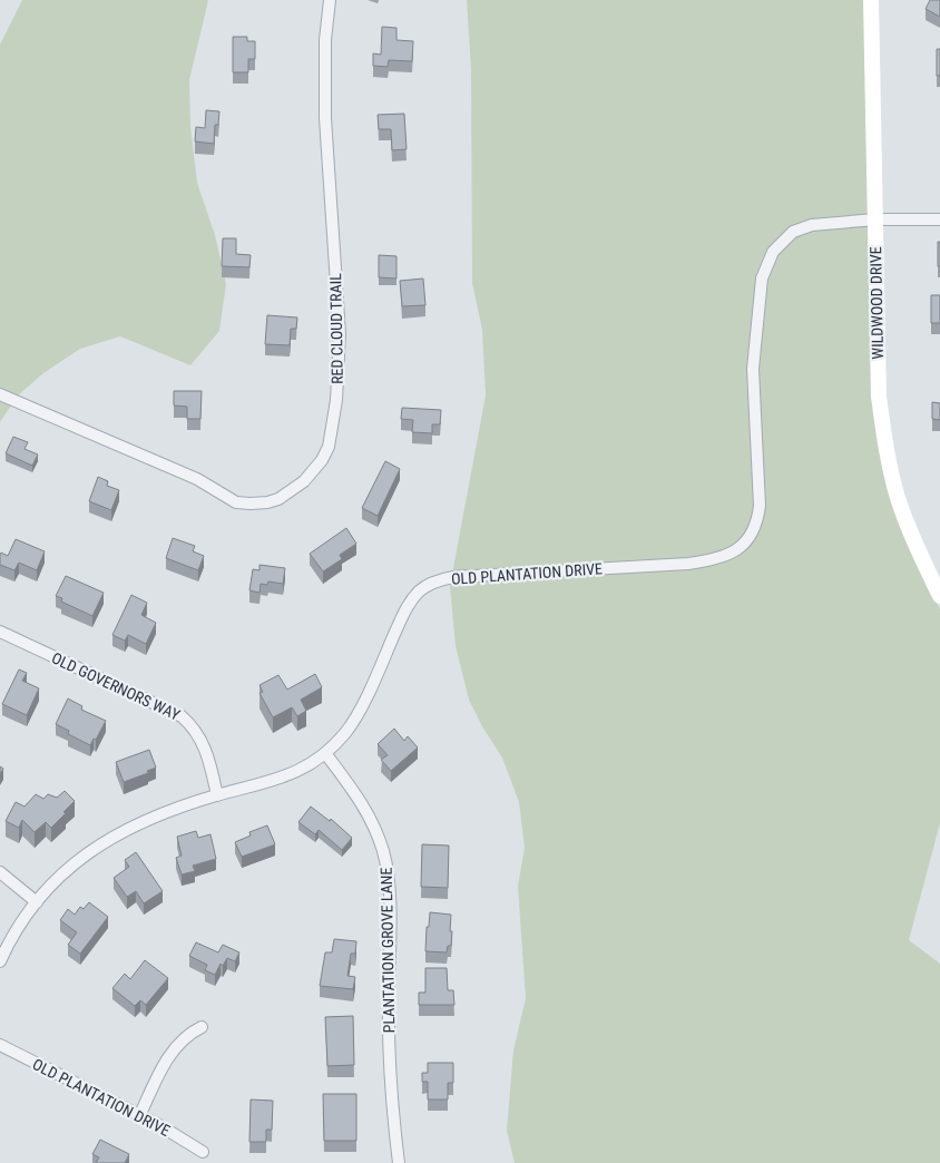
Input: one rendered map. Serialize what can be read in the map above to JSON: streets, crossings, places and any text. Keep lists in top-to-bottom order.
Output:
{
  "streets": {
    "street": [
      "WILDWOOD DRIVE",
      "RED CLOUD TRAIL",
      "OLD PLANTATION DRIVE",
      "OLD GOVERNORS WAY",
      "PLANTATION GROVE LANE"
    ]
  },
  "crossings": [
    ["WILDWOOD DRIVE", "OLD PLANTATION DRIVE"],
    ["OLD PLANTATION DRIVE", "OLD GOVERNORS WAY"],
    ["OLD PLANTATION DRIVE", "PLANTATION GROVE LANE"]
  ]
}
